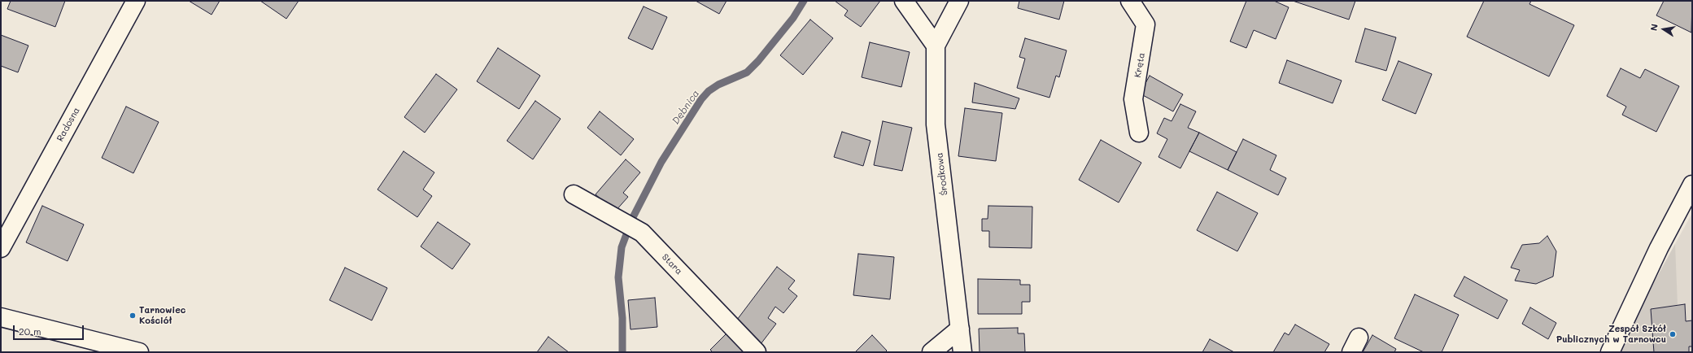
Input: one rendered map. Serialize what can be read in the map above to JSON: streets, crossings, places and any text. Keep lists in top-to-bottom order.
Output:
{
  "streets": {
    "street": [
      "Kręta",
      "Radosna",
      "Środkowa",
      "Stara"
    ]
  },
  "water": ["Dębnica"],
  "places": ["Tarnowiec Kościół", "Zespół Szkół Publicznych w Tarnowcu"],
  "scale_bar": "20 m",
  "north": "left"
}
